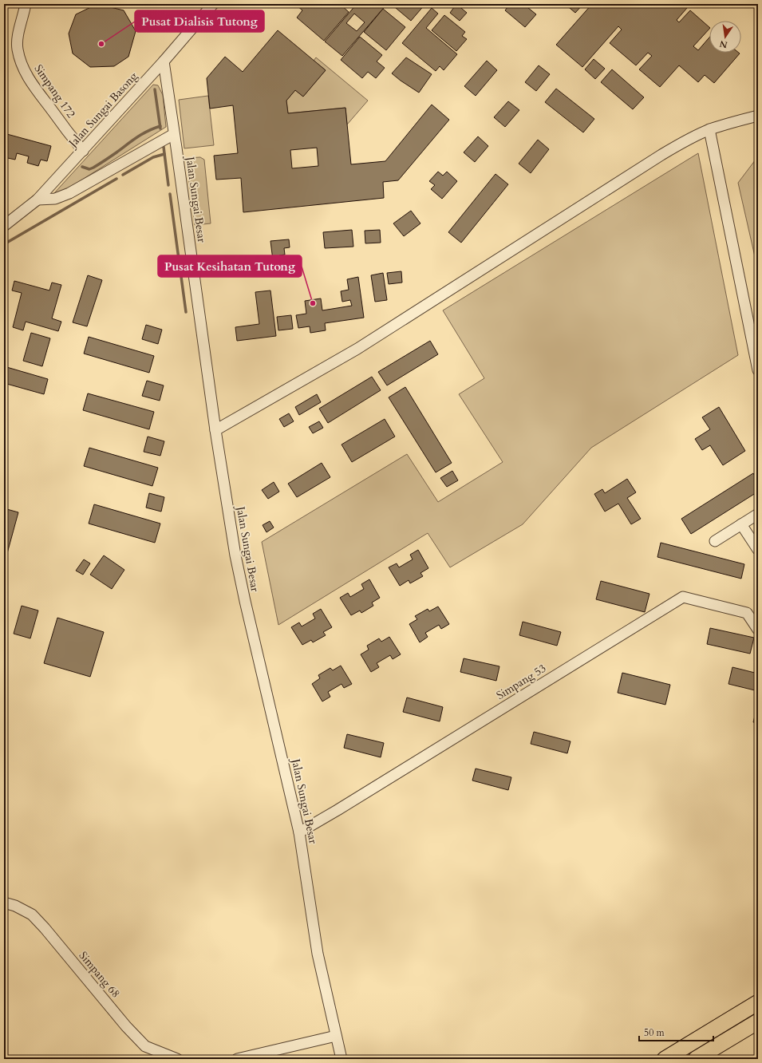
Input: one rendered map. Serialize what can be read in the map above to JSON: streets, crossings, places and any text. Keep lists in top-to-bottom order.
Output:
{
  "streets": {
    "street": [
      "Simpang 172",
      "Jalan Sungai Basong",
      "Jalan Sungai Besar",
      "Simpang 53",
      "Simpang 68"
    ]
  },
  "crossings": [
    ["Simpang 172", "Jalan Sungai Basong"],
    ["Jalan Sungai Basong", "Jalan Sungai Besar"],
    ["Jalan Sungai Besar", "Simpang 53"]
  ],
  "places": ["Pusat Dialisis Tutong", "Pusat Kesihatan Tutong"],
  "scale_bar": "50 m",
  "north": "bottom"
}
